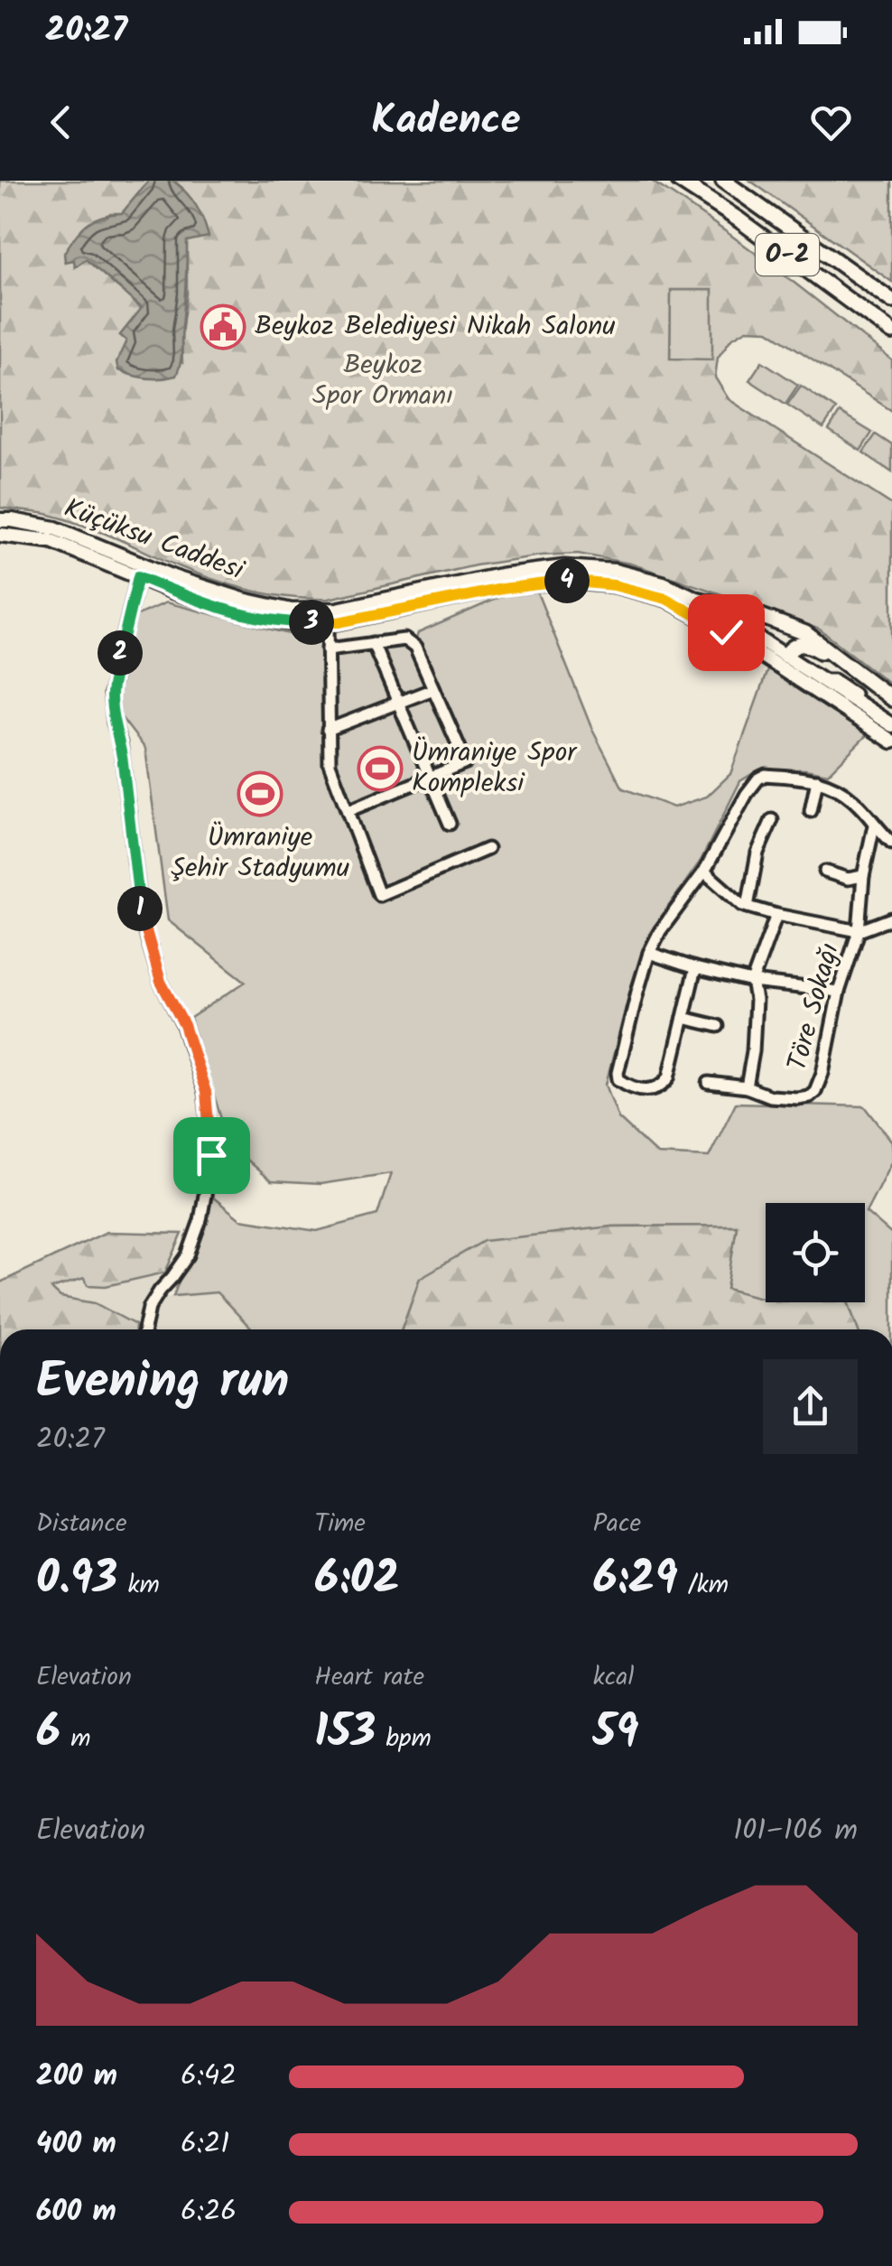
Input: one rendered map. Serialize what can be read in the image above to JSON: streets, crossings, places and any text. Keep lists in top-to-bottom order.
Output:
{
  "streets": {
    "highway": ["O-2"],
    "main road": ["Küçüksu Caddesi"],
    "street": ["Töre Sokağı"]
  },
  "parks": ["Beykoz Spor Ormanı"],
  "places": {
    "public building": ["Beykoz Belediyesi Nikah Salonu"],
    "sports": ["Ümraniye Spor Kompleksi", "Ümraniye Şehir Stadyumu"]
  },
  "page": {
    "status": "20:27",
    "header": "Kadence",
    "pins": [
      "4",
      "3",
      "2",
      "1"
    ],
    "heading": ["Evening run", "20:27"],
    "stats": [
      ["Distance", "0.93 km"],
      ["Time", "6:02"],
      ["Pace", "6:29 /km"],
      ["Elevation", "6 m"],
      ["Heart rate", "153 bpm"],
      ["kcal", "59"]
    ],
    "chart": ["Elevation", "101–106 m"],
    "list": [
      {
        "name": "200 m",
        "note": "6:42"
      },
      {
        "name": "400 m",
        "note": "6:21"
      },
      {
        "name": "600 m",
        "note": "6:26"
      }
    ]
  }
}
